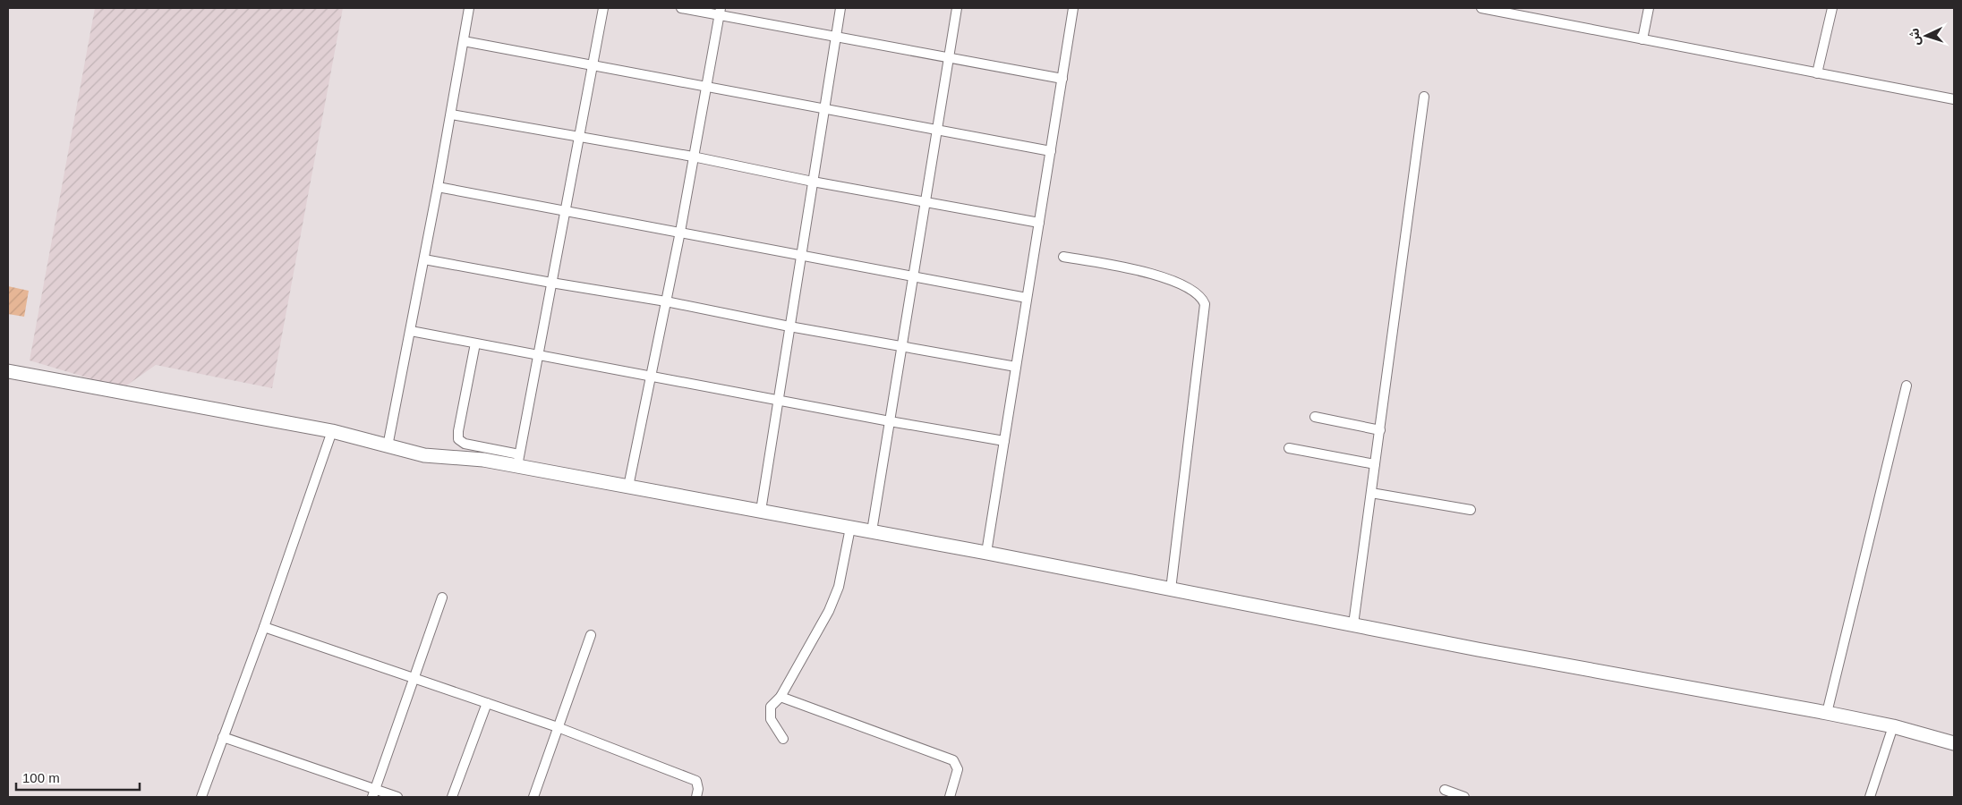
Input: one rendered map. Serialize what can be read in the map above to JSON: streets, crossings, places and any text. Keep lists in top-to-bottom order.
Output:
{
  "scale_bar": "100 m",
  "north": "left"
}
